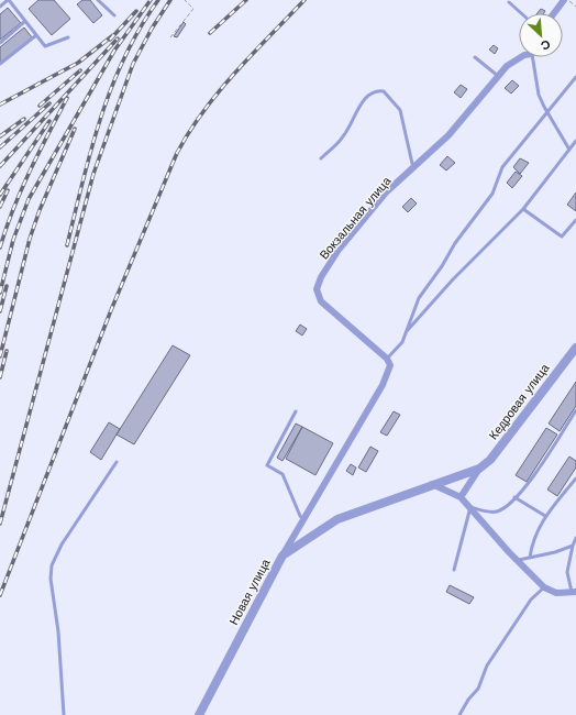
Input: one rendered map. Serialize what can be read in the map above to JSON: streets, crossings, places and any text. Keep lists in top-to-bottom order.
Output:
{
  "streets": {
    "street": ["Вокзальная улица", "Кедровая улица", "Новая улица"]
  },
  "crossings": [
    ["Кедровая улица", "Новая улица"]
  ],
  "north": "bottom right"
}
